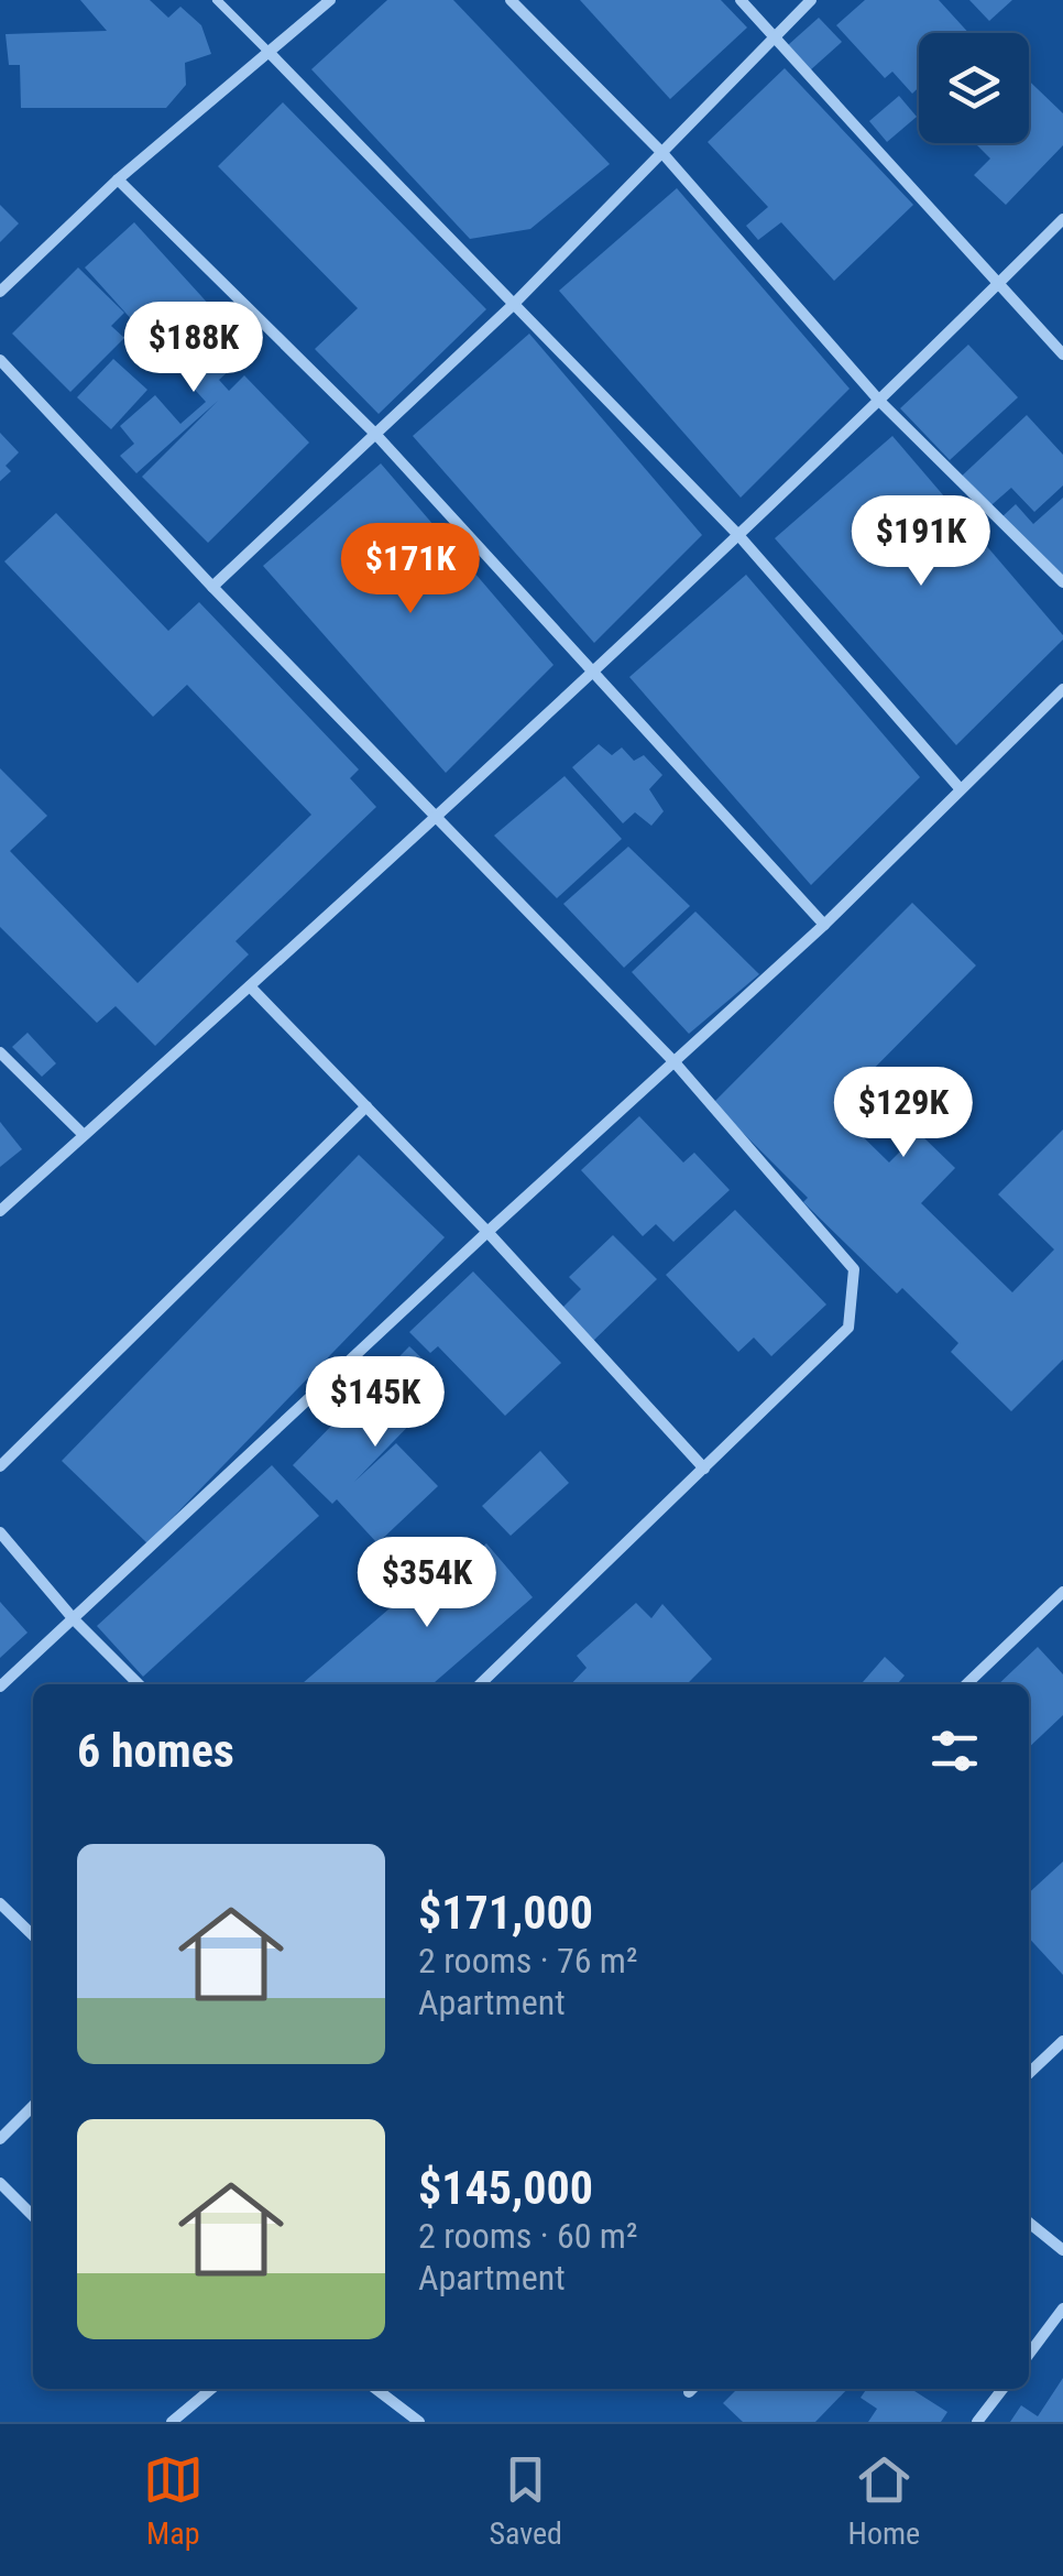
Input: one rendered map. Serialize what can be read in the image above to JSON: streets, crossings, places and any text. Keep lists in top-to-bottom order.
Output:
{
  "page": {
    "price": [
      "$188K",
      "$191K",
      "$171K",
      "$129K",
      "$145K",
      "$354K"
    ],
    "heading": "6 homes",
    "list": [
      {
        "name": "$171,000",
        "note": "2 rooms · 76 m² · Apartment"
      },
      {
        "name": "$145,000",
        "note": "2 rooms · 60 m² · Apartment"
      }
    ],
    "tabs": ["Map", "Saved", "Home"]
  }
}
